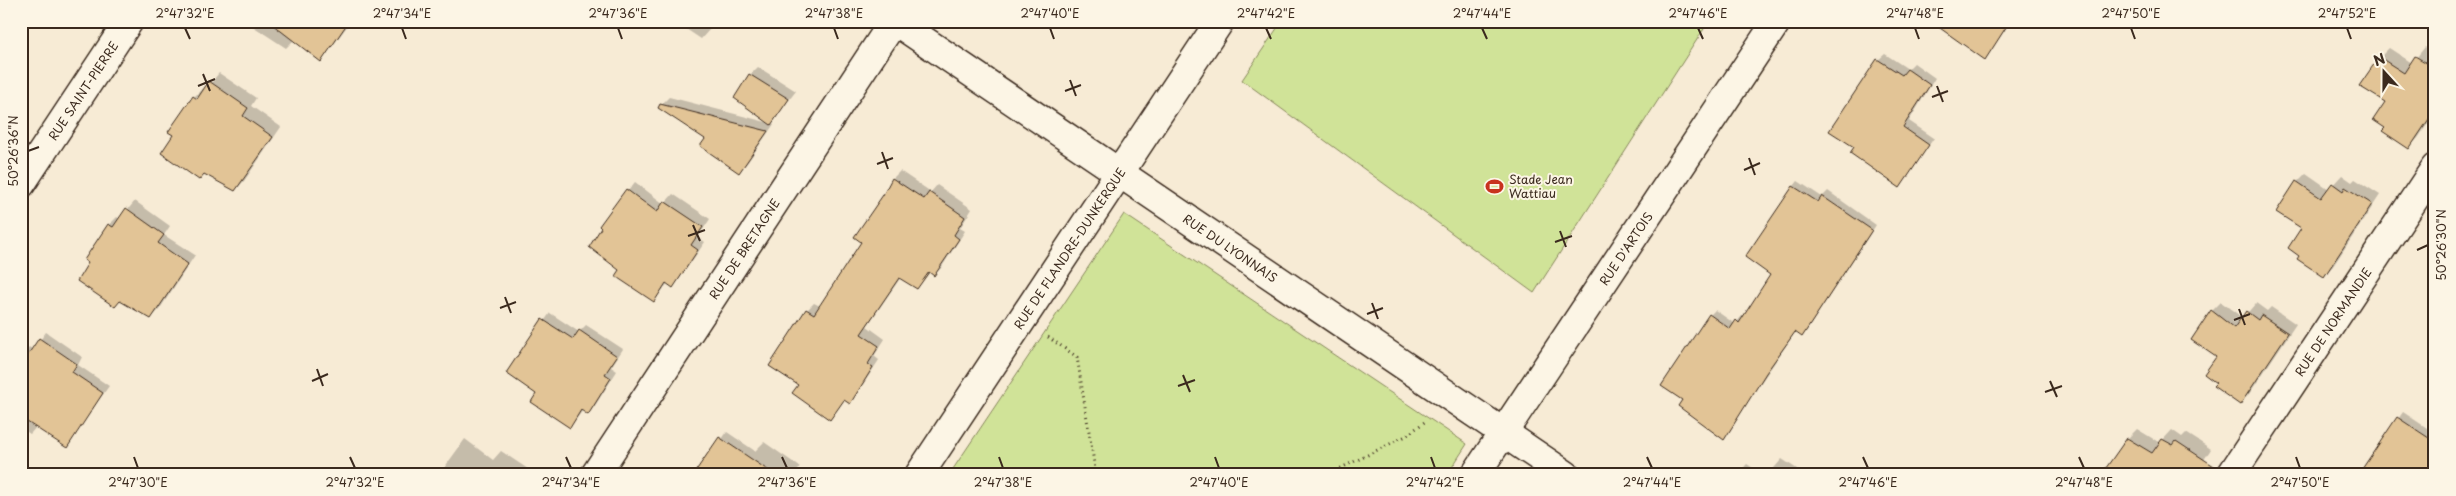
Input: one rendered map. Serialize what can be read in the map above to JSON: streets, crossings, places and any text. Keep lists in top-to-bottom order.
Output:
{
  "streets": {
    "street": [
      "RUE SAINT-PIERRE",
      "RUE DE BRETAGNE",
      "RUE DE FLANDRE-DUNKERQUE",
      "RUE DU LYONNAIS",
      "RUE D'ARTOIS",
      "RUE DE NORMANDIE"
    ]
  },
  "crossings": [
    ["RUE DE BRETAGNE", "RUE DU LYONNAIS"],
    ["RUE DE FLANDRE-DUNKERQUE", "RUE DU LYONNAIS"],
    ["RUE DU LYONNAIS", "RUE D'ARTOIS"]
  ],
  "places": {
    "sports": ["Stade Jean Wattiau"]
  },
  "north": "top",
  "coordinates": [
    "2°47'32\"E",
    "2°47'34\"E",
    "2°47'36\"E",
    "2°47'38\"E",
    "2°47'40\"E",
    "2°47'42\"E",
    "2°47'44\"E",
    "2°47'46\"E",
    "2°47'48\"E",
    "2°47'50\"E",
    "2°47'52\"E",
    "50°26'36\"N",
    "50°26'30\"N",
    "2°47'30\"E"
  ]
}
